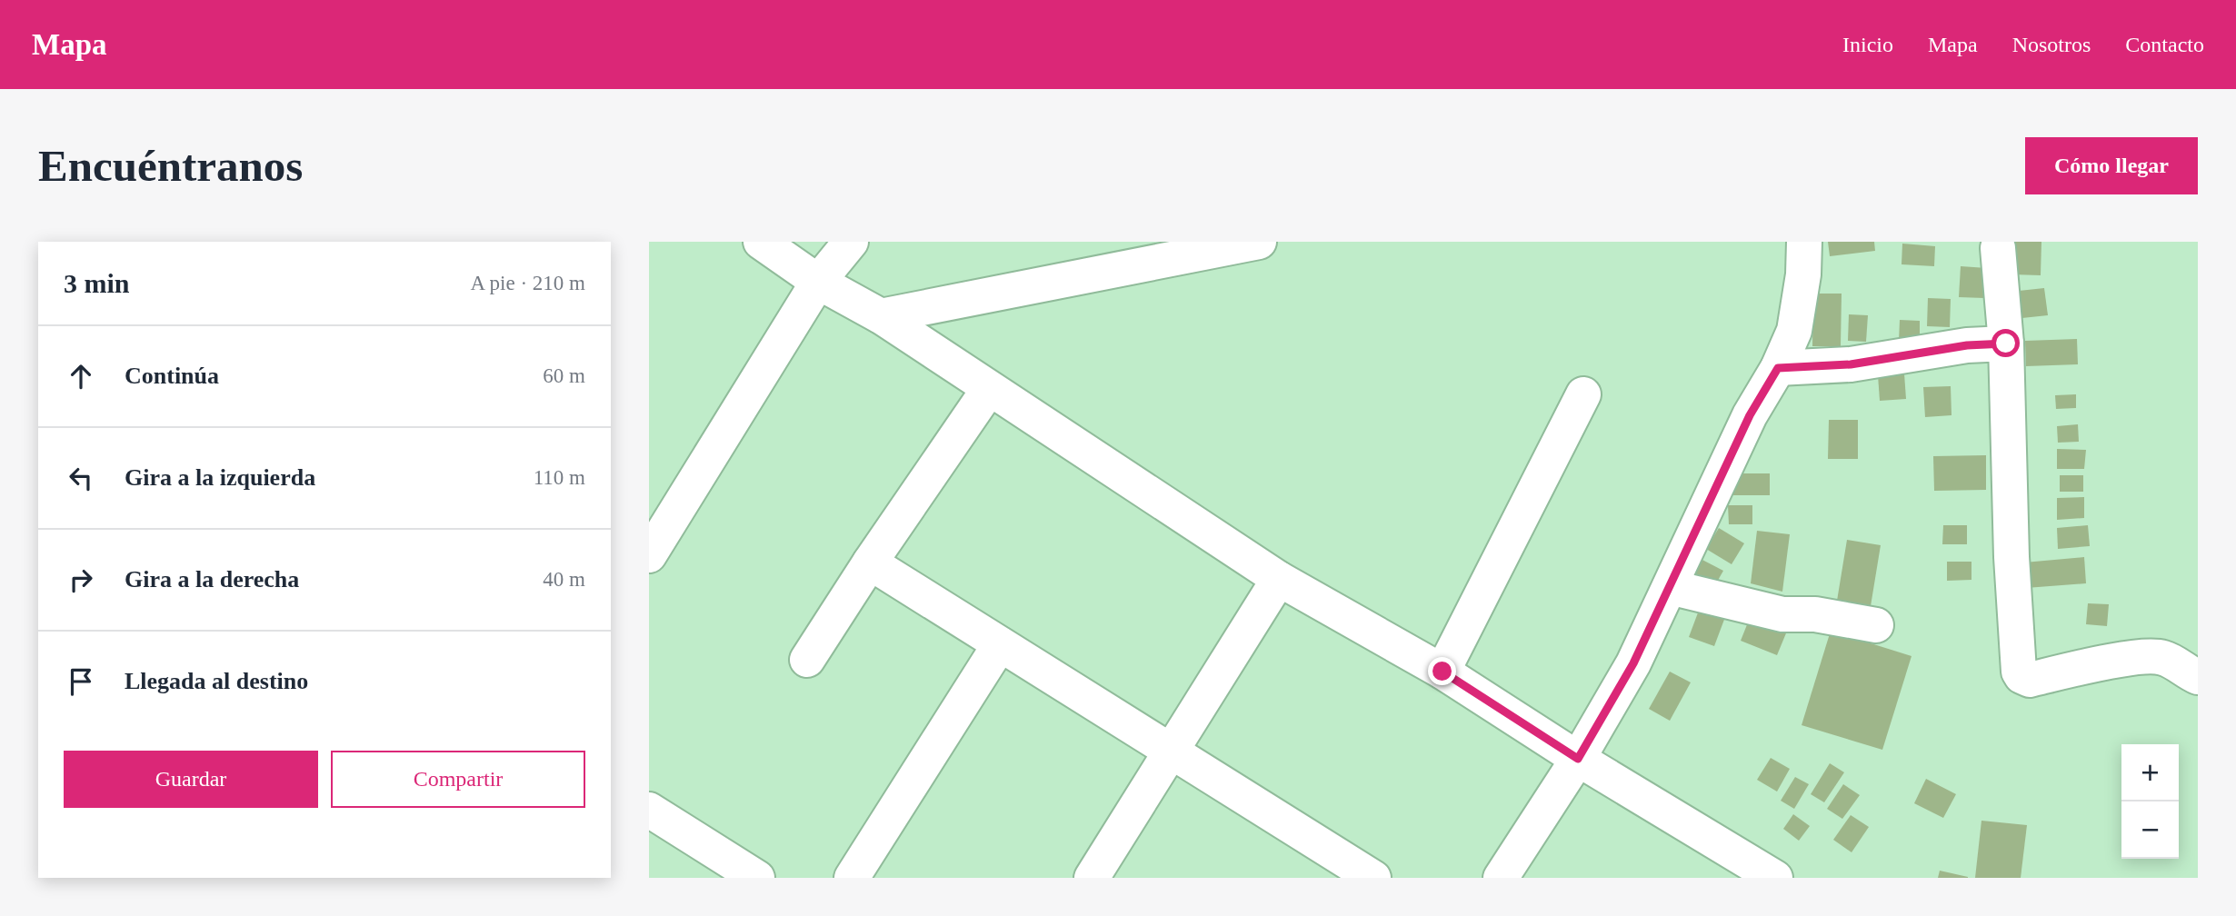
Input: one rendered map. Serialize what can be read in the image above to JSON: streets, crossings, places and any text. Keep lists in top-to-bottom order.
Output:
{
  "page": {
    "header": "Mapa",
    "nav": [
      "Inicio",
      "Mapa",
      "Nosotros",
      "Contacto"
    ],
    "buttons": [
      "Cómo llegar",
      ["Guardar", "Compartir"]
    ],
    "title": "Encuéntranos",
    "heading": ["3 min", "A pie · 210 m"],
    "list": [
      ["Continúa", "60 m"],
      ["Gira a la izquierda", "110 m"],
      ["Gira a la derecha", "40 m"],
      "Llegada al destino"
    ],
    "map_buttons": ["+", "−"]
  }
}
